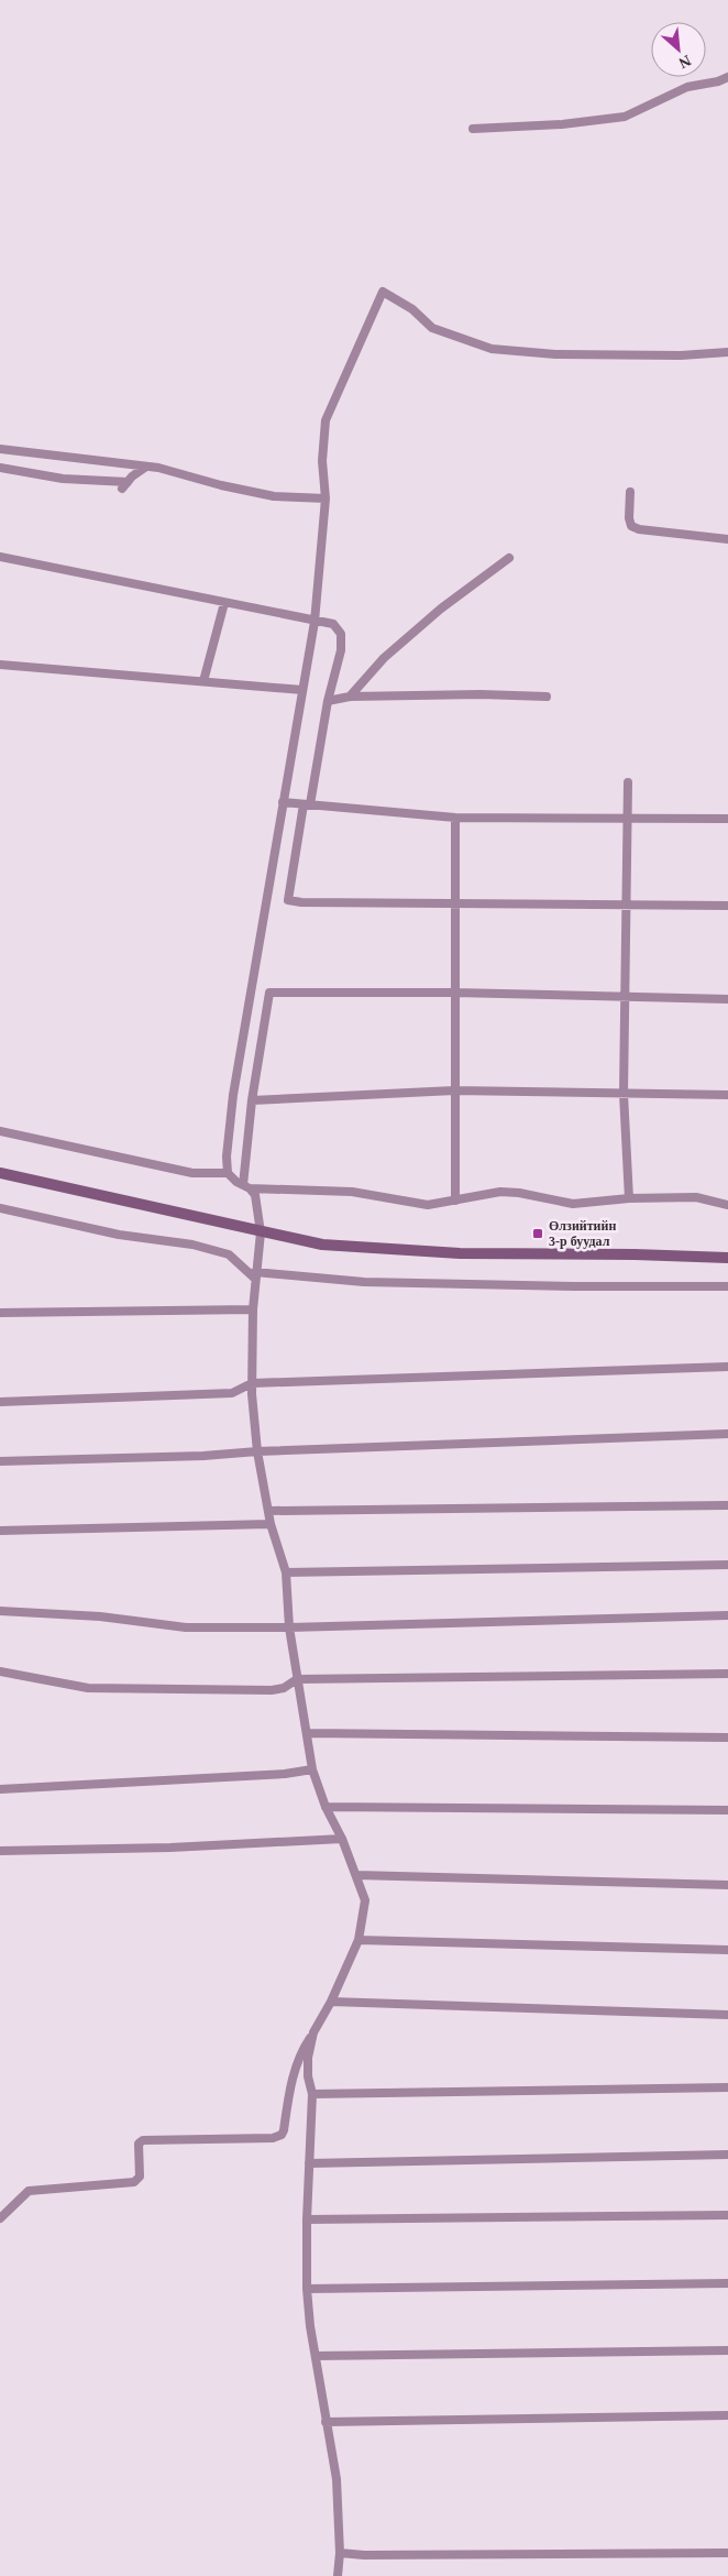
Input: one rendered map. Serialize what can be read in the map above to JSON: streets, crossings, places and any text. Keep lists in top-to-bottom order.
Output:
{
  "places": {
    "transit": ["Өлзийтийн 3-р буудал"]
  },
  "north": "bottom right"
}
